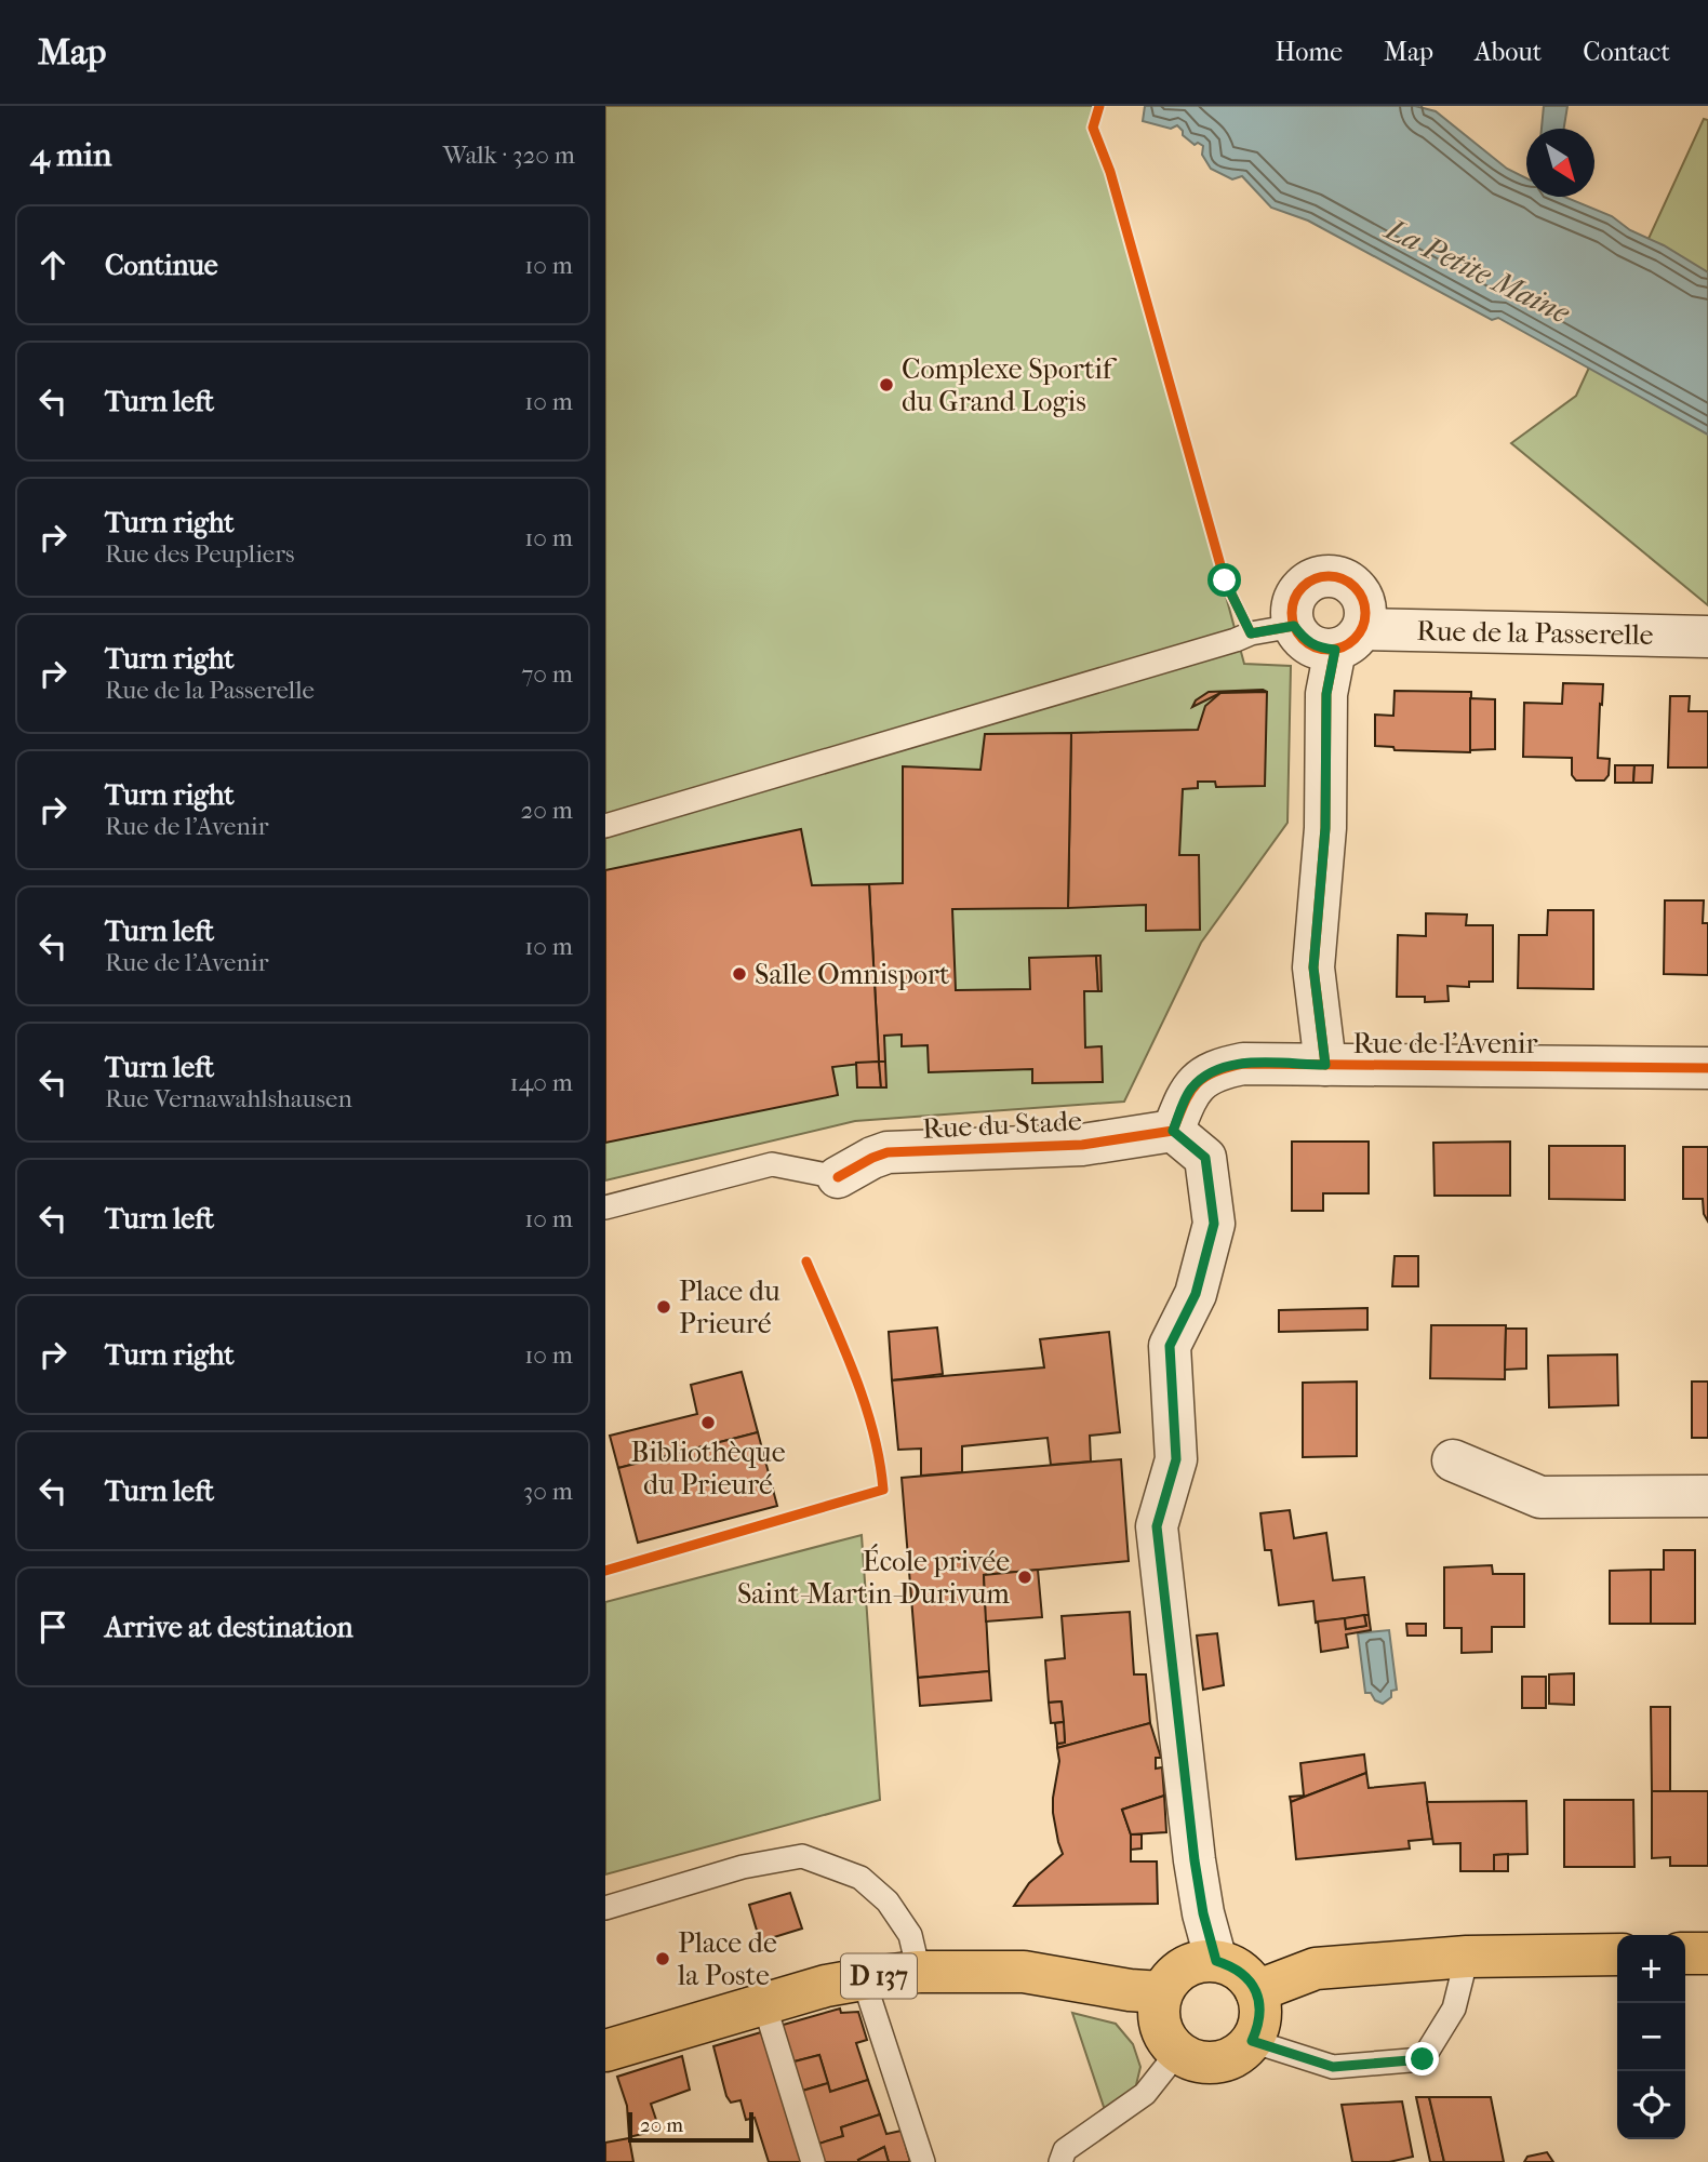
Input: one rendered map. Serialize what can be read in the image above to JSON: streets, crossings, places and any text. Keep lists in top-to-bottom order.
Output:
{
  "streets": {
    "main road": ["D 137"],
    "street": ["Rue de la Passerelle", "Rue de l'Avenir", "Rue du Stade"]
  },
  "crossings": [
    ["Rue de l'Avenir", "Rue du Stade"]
  ],
  "water": ["La Petite Maine"],
  "places": [
    "Complexe Sportif du Grand Logis",
    "Salle Omnisport",
    "Place du Prieuré",
    "Bibliothèque du Prieuré",
    "École privée Saint-Martin-Durivum",
    "Place de la Poste"
  ],
  "scale_bar": "20 m",
  "north": "bottom right",
  "page": {
    "header": "Map",
    "nav": [
      "Home",
      "Map",
      "About",
      "Contact"
    ],
    "heading": ["4 min", "Walk · 320 m"],
    "list": [
      ["Continue", "10 m"],
      ["Turn left", "10 m"],
      ["Turn right", "Rue des Peupliers", "10 m"],
      ["Turn right", "Rue de la Passerelle", "70 m"],
      ["Turn right", "Rue de l'Avenir", "20 m"],
      ["Turn left", "Rue de l'Avenir", "10 m"],
      ["Turn left", "Rue Vernawahlshausen", "140 m"],
      ["Turn left", "10 m"],
      ["Turn right", "10 m"],
      ["Turn left", "30 m"],
      "Arrive at destination"
    ],
    "map_buttons": ["+", "−"],
    "scale": "20 m"
  }
}
